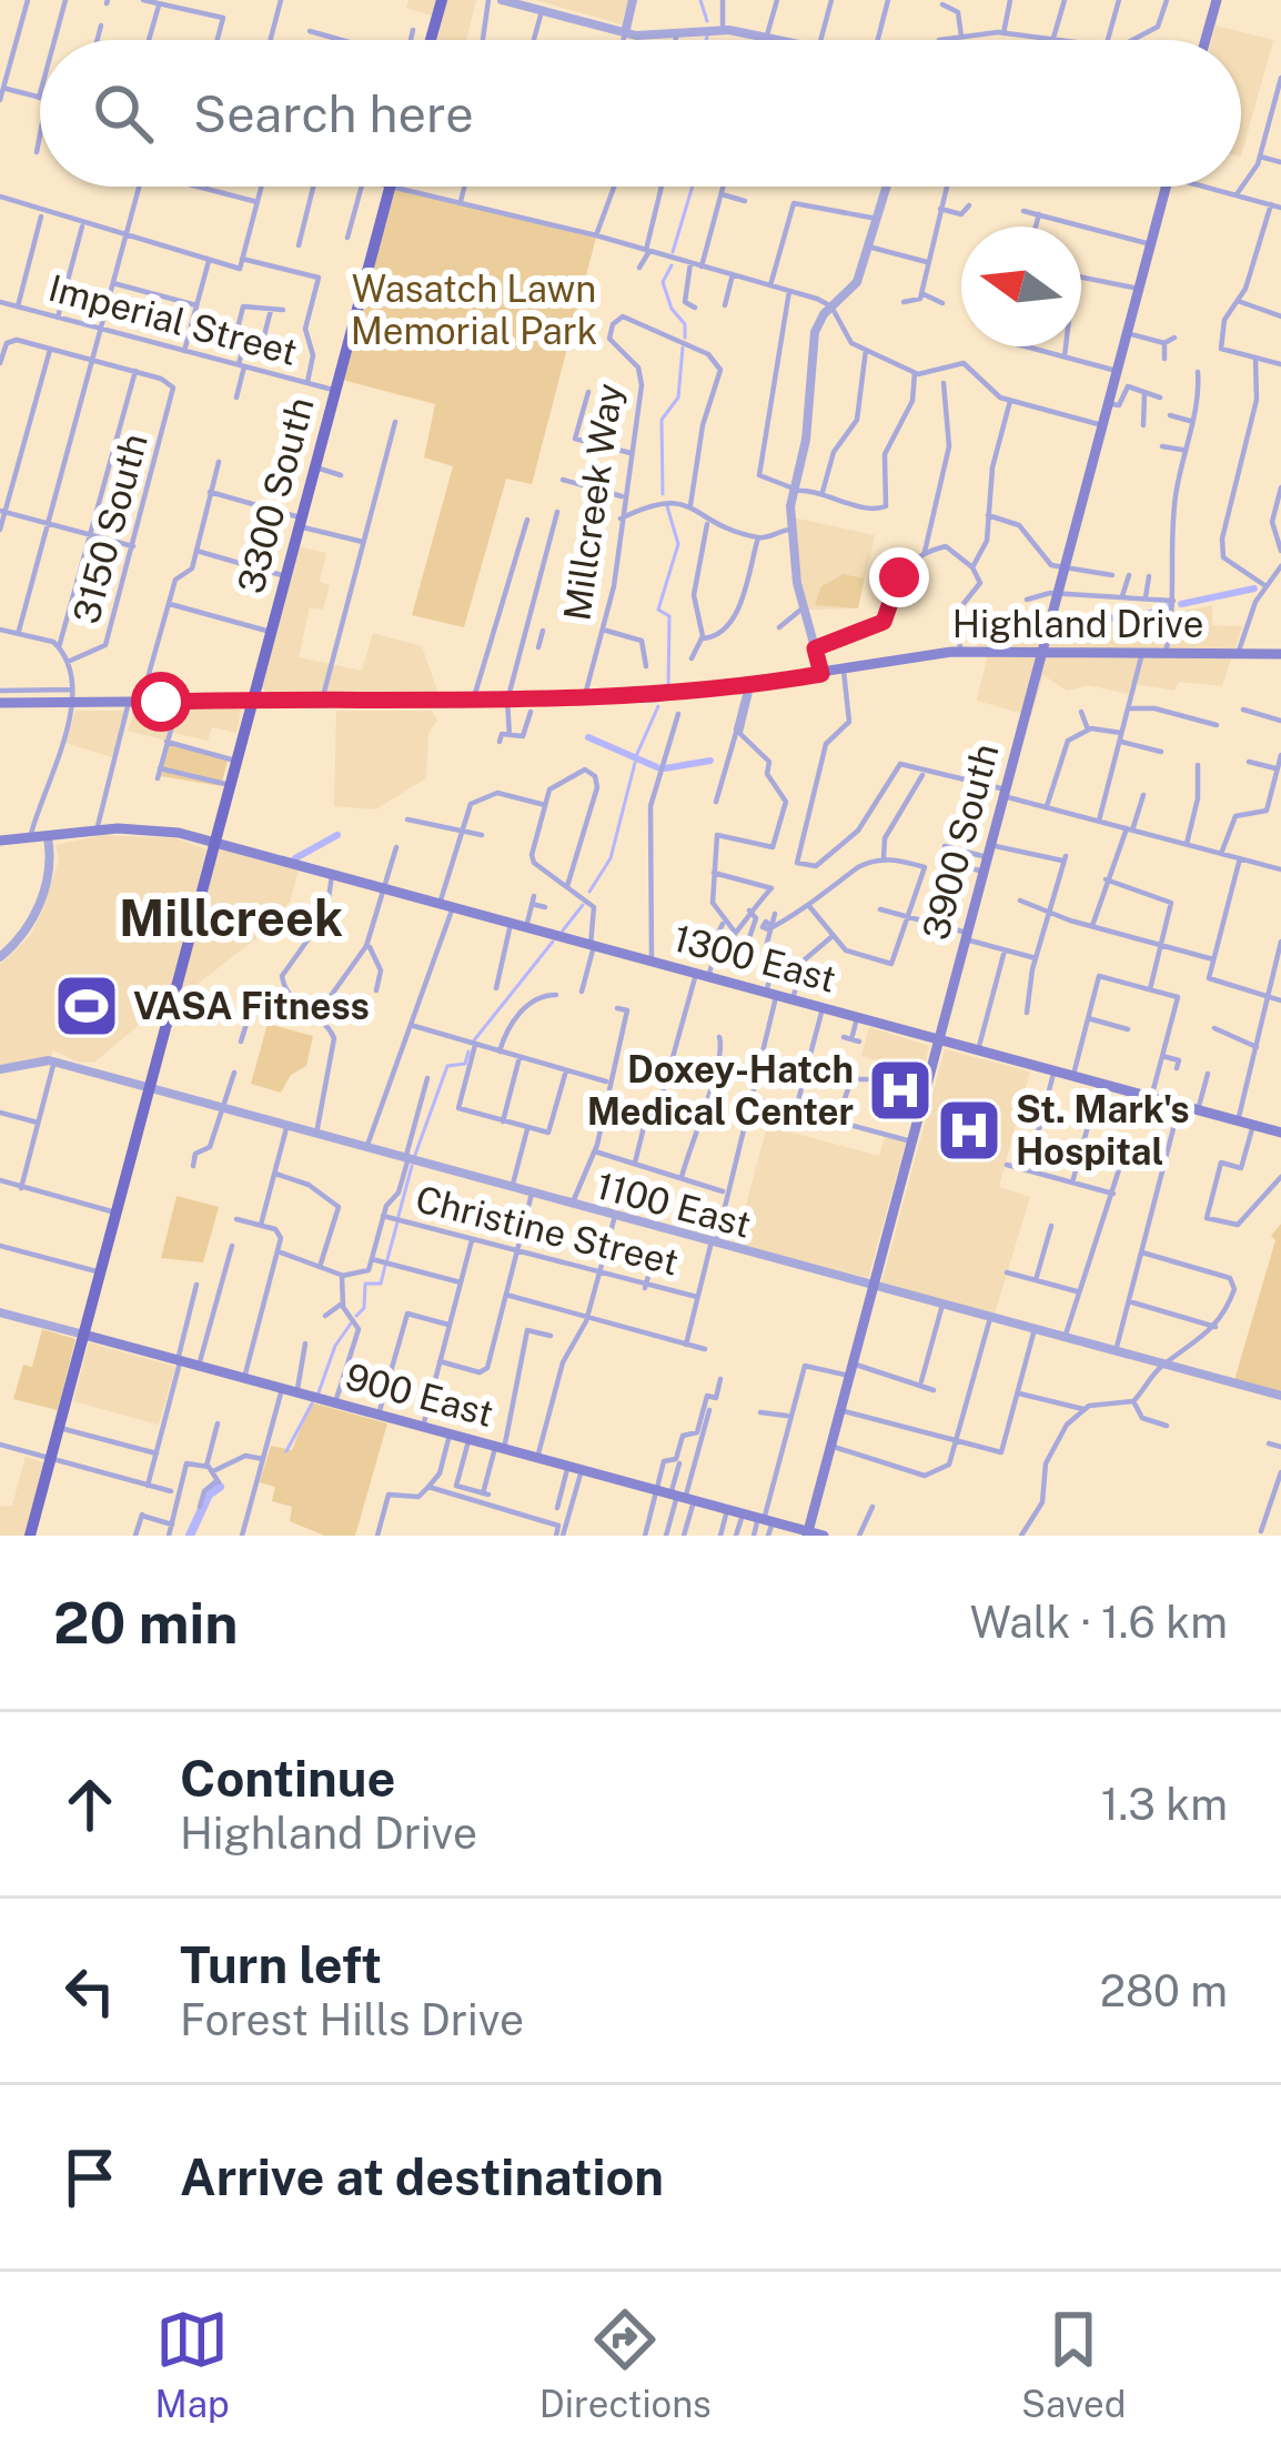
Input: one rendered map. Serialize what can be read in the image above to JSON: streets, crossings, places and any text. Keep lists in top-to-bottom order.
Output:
{
  "streets": {
    "main road": [
      "3300 South",
      "Highland Drive",
      "3900 South",
      "1300 East",
      "900 East"
    ],
    "street": [
      "Imperial Street",
      "Millcreek Way",
      "3150 South",
      "1100 East",
      "Christine Street"
    ]
  },
  "crossings": [
    ["Imperial Street", "3300 South"],
    ["3300 South", "Highland Drive"],
    ["3300 South", "1300 East"],
    ["3300 South", "1100 East"],
    ["3300 South", "900 East"],
    ["Millcreek Way", "Highland Drive"],
    ["Highland Drive", "3900 South"],
    ["3900 South", "1300 East"],
    ["3900 South", "1100 East"],
    ["3900 South", "900 East"]
  ],
  "districts": ["Millcreek"],
  "parks": ["Wasatch Lawn Memorial Park"],
  "places": {
    "sports": ["VASA Fitness"],
    "hospital": ["Doxey-Hatch Medical Center", "St. Mark's Hospital"]
  },
  "north": "left",
  "page": {
    "search": "Search here",
    "heading": ["20 min", "Walk · 1.6 km"],
    "list": [
      ["Continue", "Highland Drive", "1.3 km"],
      ["Turn left", "Forest Hills Drive", "280 m"],
      "Arrive at destination"
    ],
    "nav": ["Map", "Directions", "Saved"]
  }
}
